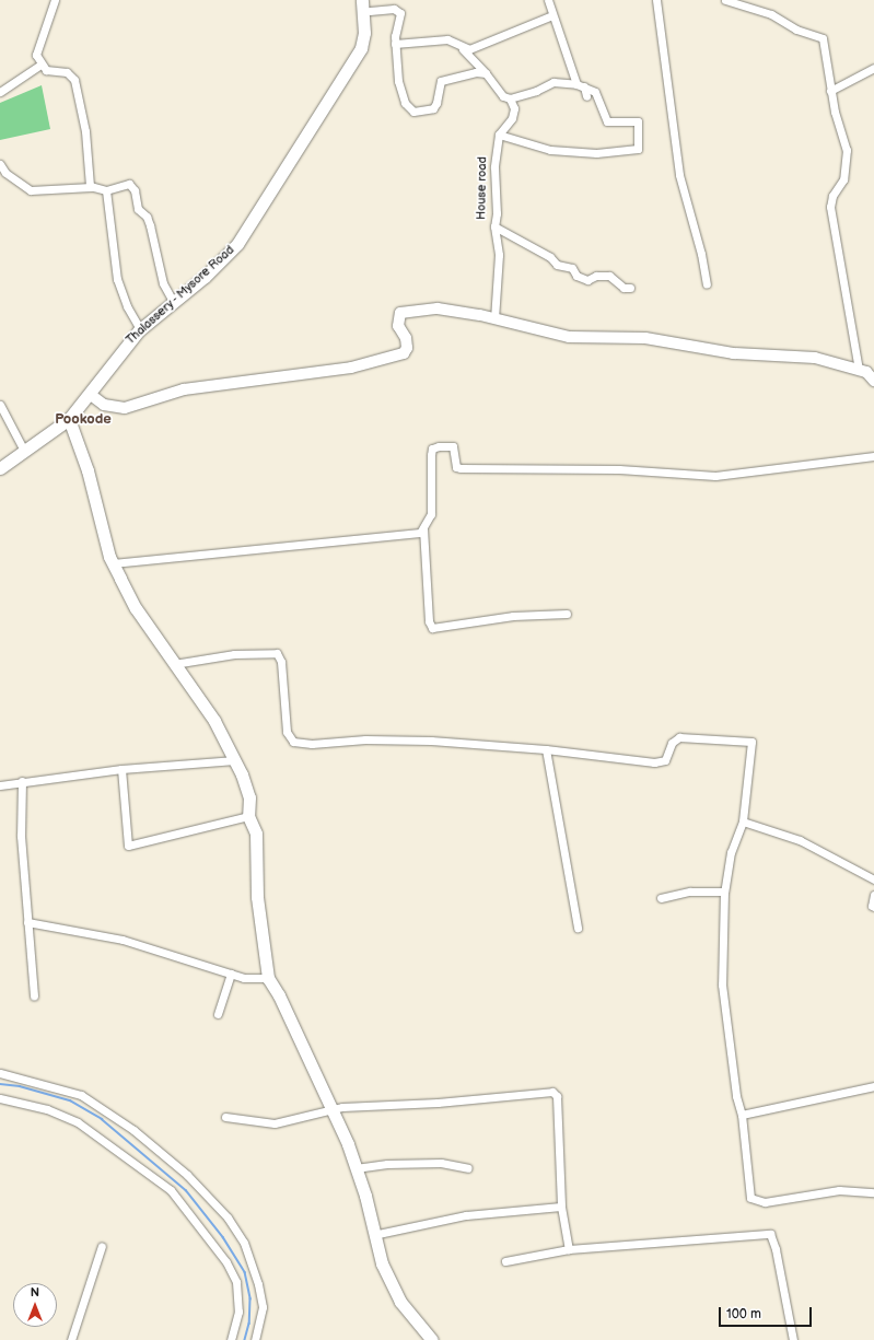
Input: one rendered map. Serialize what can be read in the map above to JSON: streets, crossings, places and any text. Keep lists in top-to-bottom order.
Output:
{
  "streets": {
    "main road": ["Thalassery - Mysore Road"],
    "street": ["House road"]
  },
  "districts": ["Pookode"],
  "scale_bar": "100 m",
  "north": "top"
}
